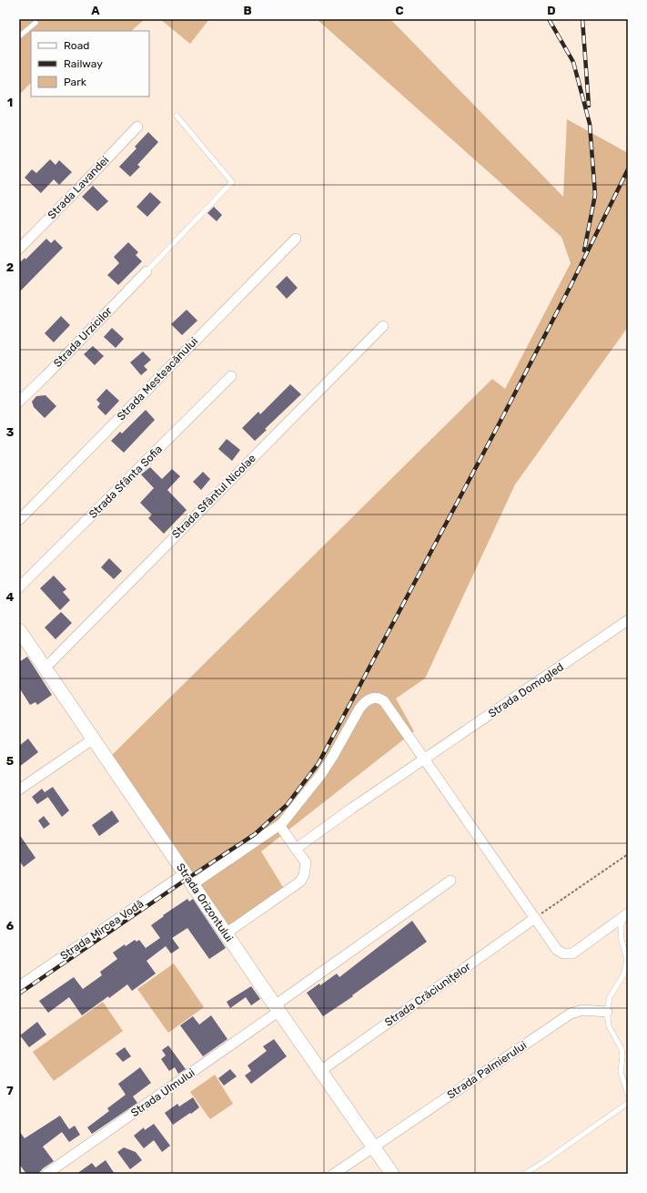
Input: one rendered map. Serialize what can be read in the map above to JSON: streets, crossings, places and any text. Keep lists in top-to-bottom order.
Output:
{
  "streets": {
    "street": [
      "Strada Lavandei",
      "Strada Urzicilor",
      "Strada Mesteacănului",
      "Strada Sfânta Sofia",
      "Strada Sfântul Nicolae",
      "Strada Domogled",
      "Strada Orizontului",
      "Strada Mircea Vodă",
      "Strada Crăciunițelor",
      "Strada Palmierului",
      "Strada Ulmului"
    ]
  },
  "crossings": [
    ["Strada Sfântul Nicolae", "Strada Orizontului"],
    ["Strada Domogled", "Strada Mircea Vodă"],
    ["Strada Orizontului", "Strada Mircea Vodă"],
    ["Strada Orizontului", "Strada Crăciunițelor"],
    ["Strada Orizontului", "Strada Palmierului"],
    ["Strada Orizontului", "Strada Ulmului"]
  ],
  "legend": ["Road", "Railway", "Park"],
  "grid": {
    "columns": [
      "A",
      "B",
      "C",
      "D"
    ],
    "rows": [
      "1",
      "2",
      "3",
      "4",
      "5",
      "6",
      "7"
    ]
  }
}
